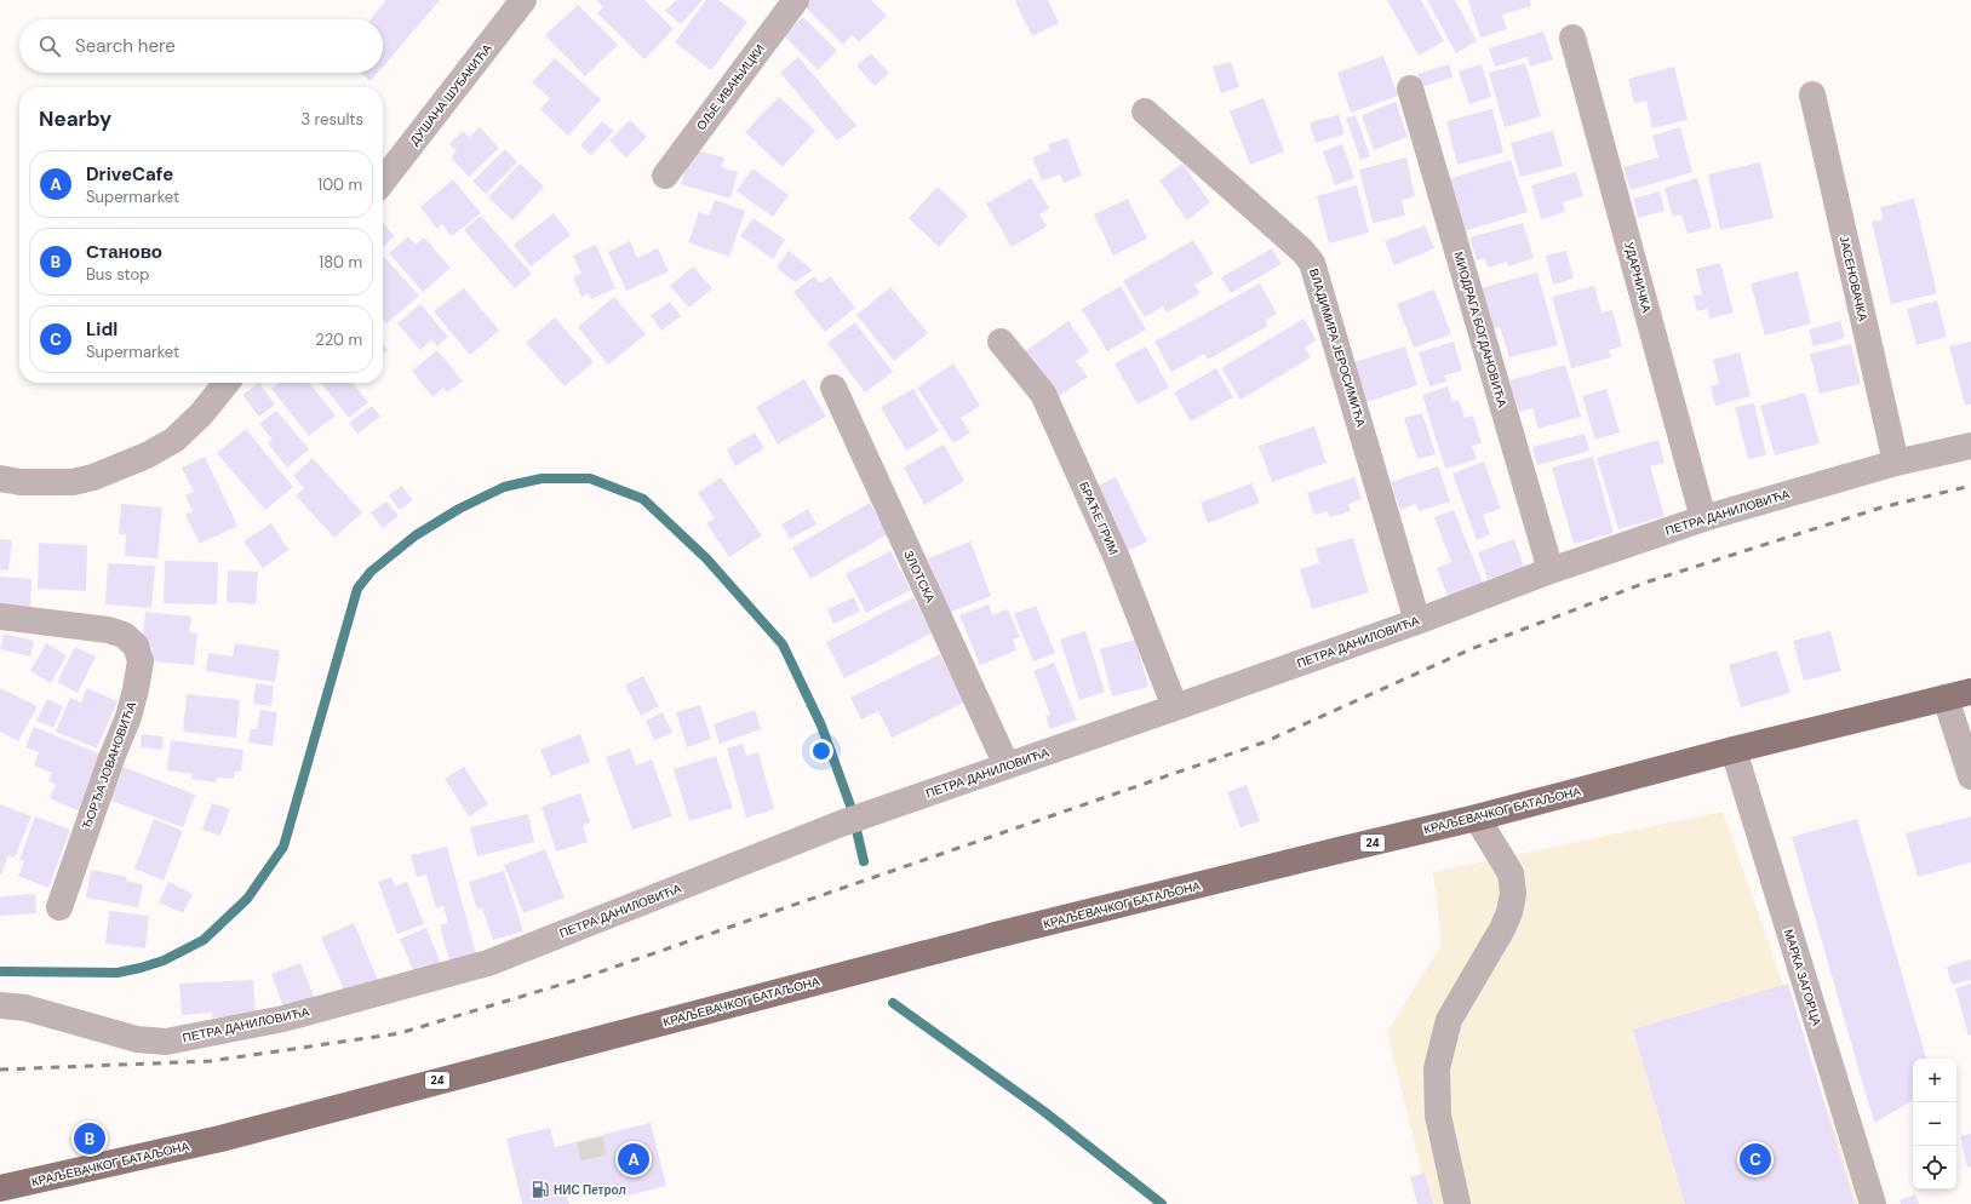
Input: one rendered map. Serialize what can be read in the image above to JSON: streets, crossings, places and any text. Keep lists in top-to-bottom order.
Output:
{
  "streets": {
    "main road": ["КРАЉЕВАЧКОГ БАТАЉОНА", "24"],
    "street": [
      "ОЉЕ ИВАЊИЦКИ",
      "ДУШАНА ШУБАКИЋА",
      "УДАРНИЧКА",
      "ЈАСЕНОВАЧКА",
      "МИОДРАГА БОГДАНОВИЋА",
      "ВЛАДИМИРА ЈЕРОСИМИЋА",
      "ПЕТРА ДАНИЛОВИЋА",
      "БРАЋЕ ГРИМ",
      "ЗЛОТСКА",
      "ЂОРЂА ЈОВАНОВИЋА",
      "МАРКА ЗАГОРЦА"
    ]
  },
  "crossings": [
    ["УДАРНИЧКА", "ПЕТРА ДАНИЛОВИЋА"],
    ["ЈАСЕНОВАЧКА", "ПЕТРА ДАНИЛОВИЋА"],
    ["МИОДРАГА БОГДАНОВИЋА", "ПЕТРА ДАНИЛОВИЋА"],
    ["ВЛАДИМИРА ЈЕРОСИМИЋА", "ПЕТРА ДАНИЛОВИЋА"],
    ["ПЕТРА ДАНИЛОВИЋА", "БРАЋЕ ГРИМ"],
    ["ПЕТРА ДАНИЛОВИЋА", "ЗЛОТСКА"],
    ["КРАЉЕВАЧКОГ БАТАЉОНА", "МАРКА ЗАГОРЦА"]
  ],
  "places": {
    "fuel station": ["НИС Петрол"]
  },
  "page": {
    "search": "Search here",
    "heading": ["Nearby", "3 results"],
    "list": [
      {
        "mark": "A",
        "name": "DriveCafe",
        "note": "Supermarket",
        "value": "100 m"
      },
      {
        "mark": "B",
        "name": "Станово",
        "note": "Bus stop",
        "value": "180 m"
      },
      {
        "mark": "C",
        "name": "Lidl",
        "note": "Supermarket",
        "value": "220 m"
      }
    ],
    "map_buttons": ["+", "−"],
    "pins": ["B", "A", "C"]
  }
}
